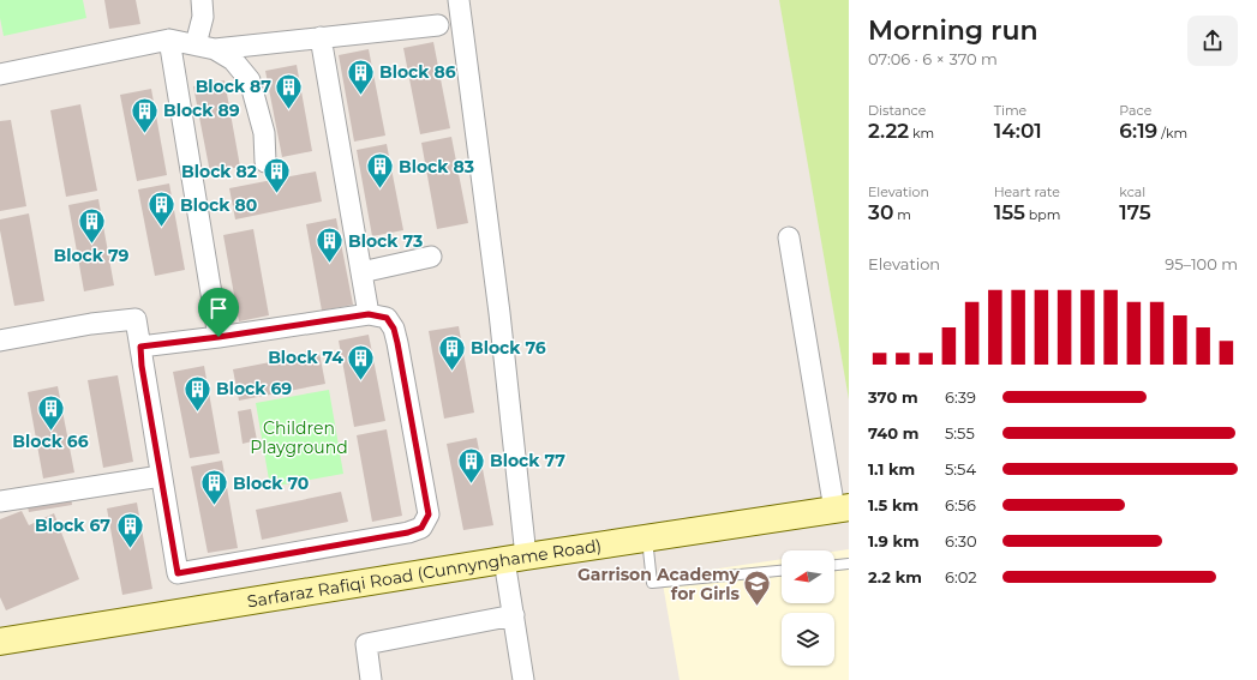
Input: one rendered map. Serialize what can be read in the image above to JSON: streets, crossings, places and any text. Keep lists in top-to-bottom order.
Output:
{
  "streets": {
    "street": ["Sarfaraz Rafiqi Road (Cunnynghame Road)"]
  },
  "parks": ["Children Playground"],
  "places": {
    "building": [
      "Block 86",
      "Block 87",
      "Block 89",
      "Block 83",
      "Block 82",
      "Block 80",
      "Block 79",
      "Block 73",
      "Block 76",
      "Block 74",
      "Block 69",
      "Block 66",
      "Block 77",
      "Block 70",
      "Block 67"
    ],
    "school or university": ["Garrison Academy for Girls"]
  },
  "north": "left",
  "page": {
    "heading": ["Morning run", "07:06 · 6 × 370 m"],
    "stats": [
      ["Distance", "2.22 km"],
      ["Time", "14:01"],
      ["Pace", "6:19 /km"],
      ["Elevation", "30 m"],
      ["Heart rate", "155 bpm"],
      ["kcal", "175"]
    ],
    "chart": ["Elevation", "95–100 m"],
    "list": [
      {
        "name": "370 m",
        "note": "6:39"
      },
      {
        "name": "740 m",
        "note": "5:55"
      },
      {
        "name": "1.1 km",
        "note": "5:54"
      },
      {
        "name": "1.5 km",
        "note": "6:56"
      },
      {
        "name": "1.9 km",
        "note": "6:30"
      },
      {
        "name": "2.2 km",
        "note": "6:02"
      }
    ]
  }
}
